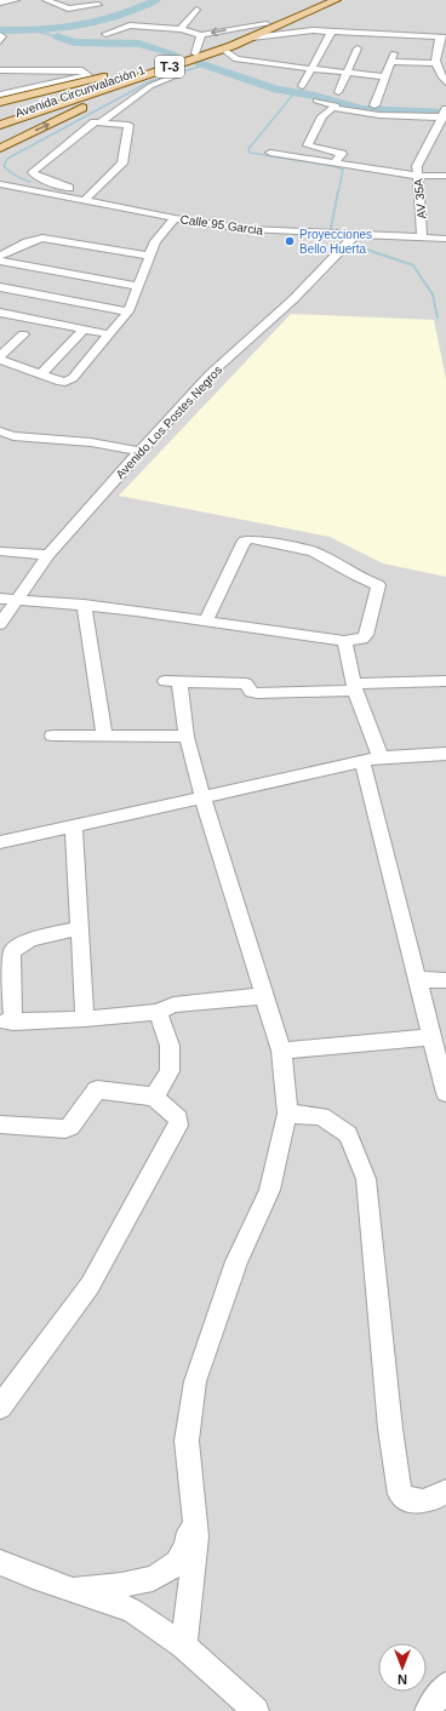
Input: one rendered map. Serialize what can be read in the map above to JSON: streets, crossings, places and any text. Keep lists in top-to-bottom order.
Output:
{
  "streets": {
    "main road": ["T-3", "Avenida Circunvalación 1"],
    "street": ["AV 35A", "Calle 95 Garcia", "Avenido Los Postes Negros"]
  },
  "crossings": [
    ["AV 35A", "Calle 95 Garcia"],
    ["Calle 95 Garcia", "Avenido Los Postes Negros"]
  ],
  "places": ["Proyecciones Bello Huerta"],
  "north": "bottom"
}
